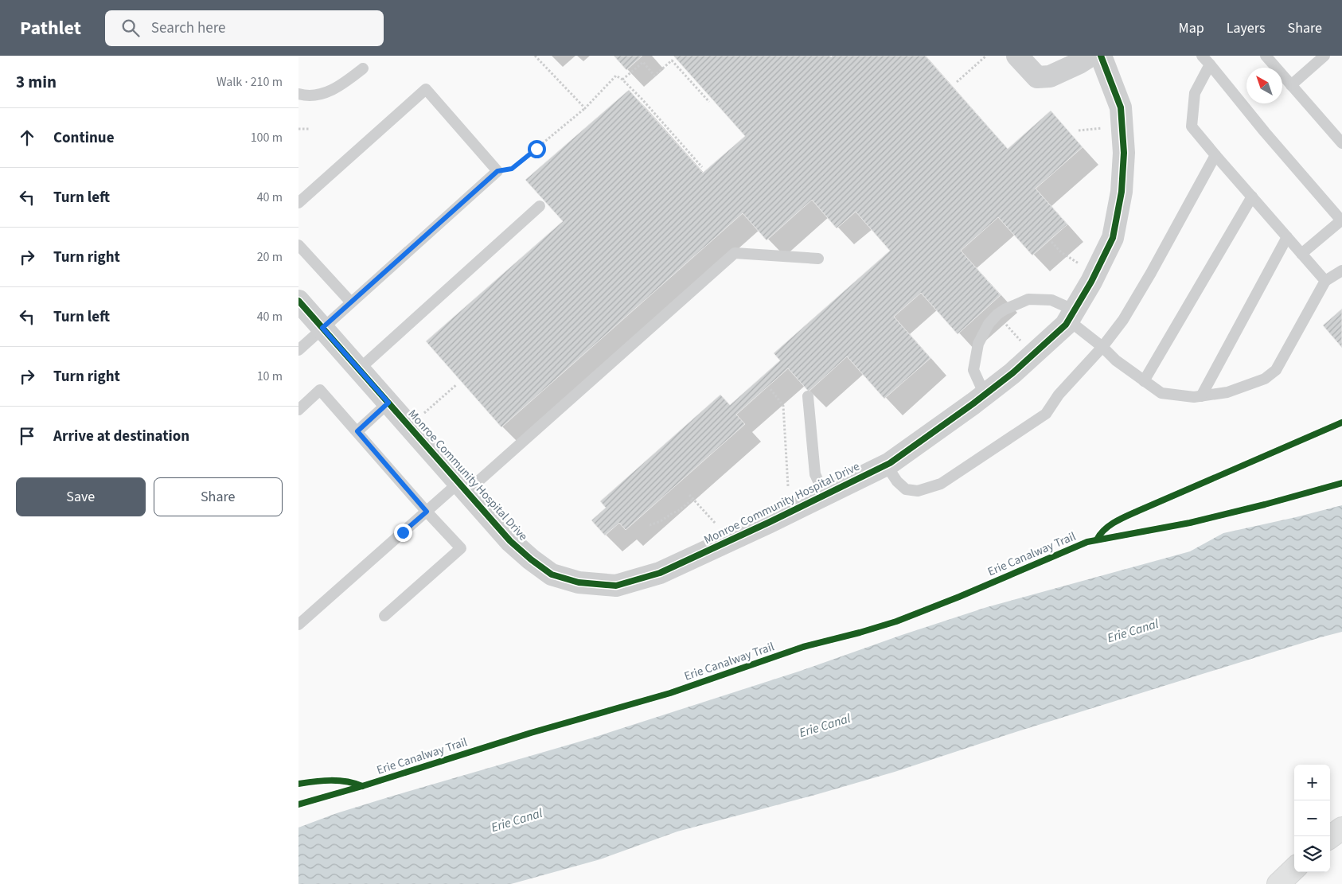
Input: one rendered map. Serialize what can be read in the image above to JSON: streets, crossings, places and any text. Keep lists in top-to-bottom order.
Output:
{
  "streets": {
    "street": ["Monroe Community Hospital Drive"],
    "cycle path": ["Erie Canalway Trail"]
  },
  "water": ["Erie Canal"],
  "north": "top left",
  "page": {
    "header": "Pathlet",
    "search": "Search here",
    "nav": ["Map", "Layers", "Share"],
    "heading": ["3 min", "Walk · 210 m"],
    "list": [
      ["Continue", "100 m"],
      ["Turn left", "40 m"],
      ["Turn right", "20 m"],
      ["Turn left", "40 m"],
      ["Turn right", "10 m"],
      "Arrive at destination"
    ],
    "buttons": ["Save", "Share"],
    "map_buttons": ["+", "−"]
  }
}
